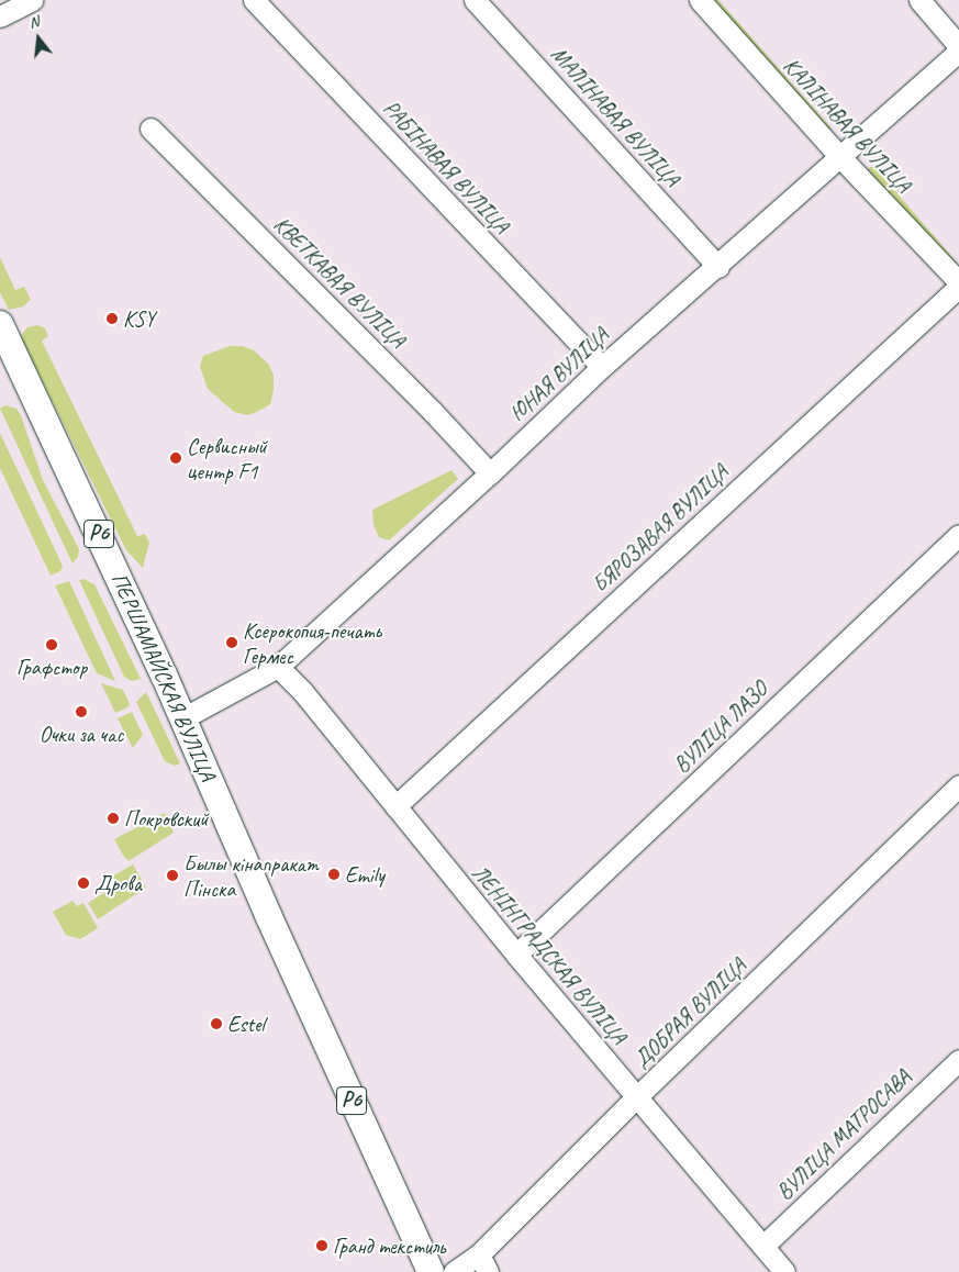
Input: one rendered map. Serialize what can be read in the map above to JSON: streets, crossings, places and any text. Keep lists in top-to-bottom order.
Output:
{
  "streets": {
    "main road": ["Р6", "ПЕРШАМАЙСКАЯ ВУЛІЦА"],
    "street": [
      "МАЛІНАВАЯ ВУЛІЦА",
      "КАЛІНАВАЯ ВУЛІЦА",
      "РАБІНАВАЯ ВУЛІЦА",
      "КВЕТКАВАЯ ВУЛІЦА",
      "ЮНАЯ ВУЛІЦА",
      "БЯРОЗАВАЯ ВУЛІЦА",
      "ВУЛІЦА ЛАЗО",
      "ЛЕНІНГРАДСКАЯ ВУЛІЦА",
      "ДОБРАЯ ВУЛІЦА",
      "ВУЛІЦА МАТРОСАВА"
    ]
  },
  "crossings": [
    ["МАЛІНАВАЯ ВУЛІЦА", "ЮНАЯ ВУЛІЦА"],
    ["КАЛІНАВАЯ ВУЛІЦА", "ЮНАЯ ВУЛІЦА"],
    ["РАБІНАВАЯ ВУЛІЦА", "ЮНАЯ ВУЛІЦА"],
    ["КВЕТКАВАЯ ВУЛІЦА", "ЮНАЯ ВУЛІЦА"],
    ["ЮНАЯ ВУЛІЦА", "ПЕРШАМАЙСКАЯ ВУЛІЦА"],
    ["ЮНАЯ ВУЛІЦА", "ЛЕНІНГРАДСКАЯ ВУЛІЦА"],
    ["БЯРОЗАВАЯ ВУЛІЦА", "ЛЕНІНГРАДСКАЯ ВУЛІЦА"],
    ["ВУЛІЦА ЛАЗО", "ЛЕНІНГРАДСКАЯ ВУЛІЦА"],
    ["ЛЕНІНГРАДСКАЯ ВУЛІЦА", "ДОБРАЯ ВУЛІЦА"],
    ["ЛЕНІНГРАДСКАЯ ВУЛІЦА", "ВУЛІЦА МАТРОСАВА"]
  ],
  "places": [
    "KSY",
    "Сервисный центр F1",
    "Ксерокопия-печать Гермес",
    "Графстор",
    "Очки за час",
    "Покровский",
    "Emily",
    "Былы кінапракат Пінска",
    "Дрова",
    "Estel",
    "Гранд текстиль"
  ],
  "north": "top"
}
